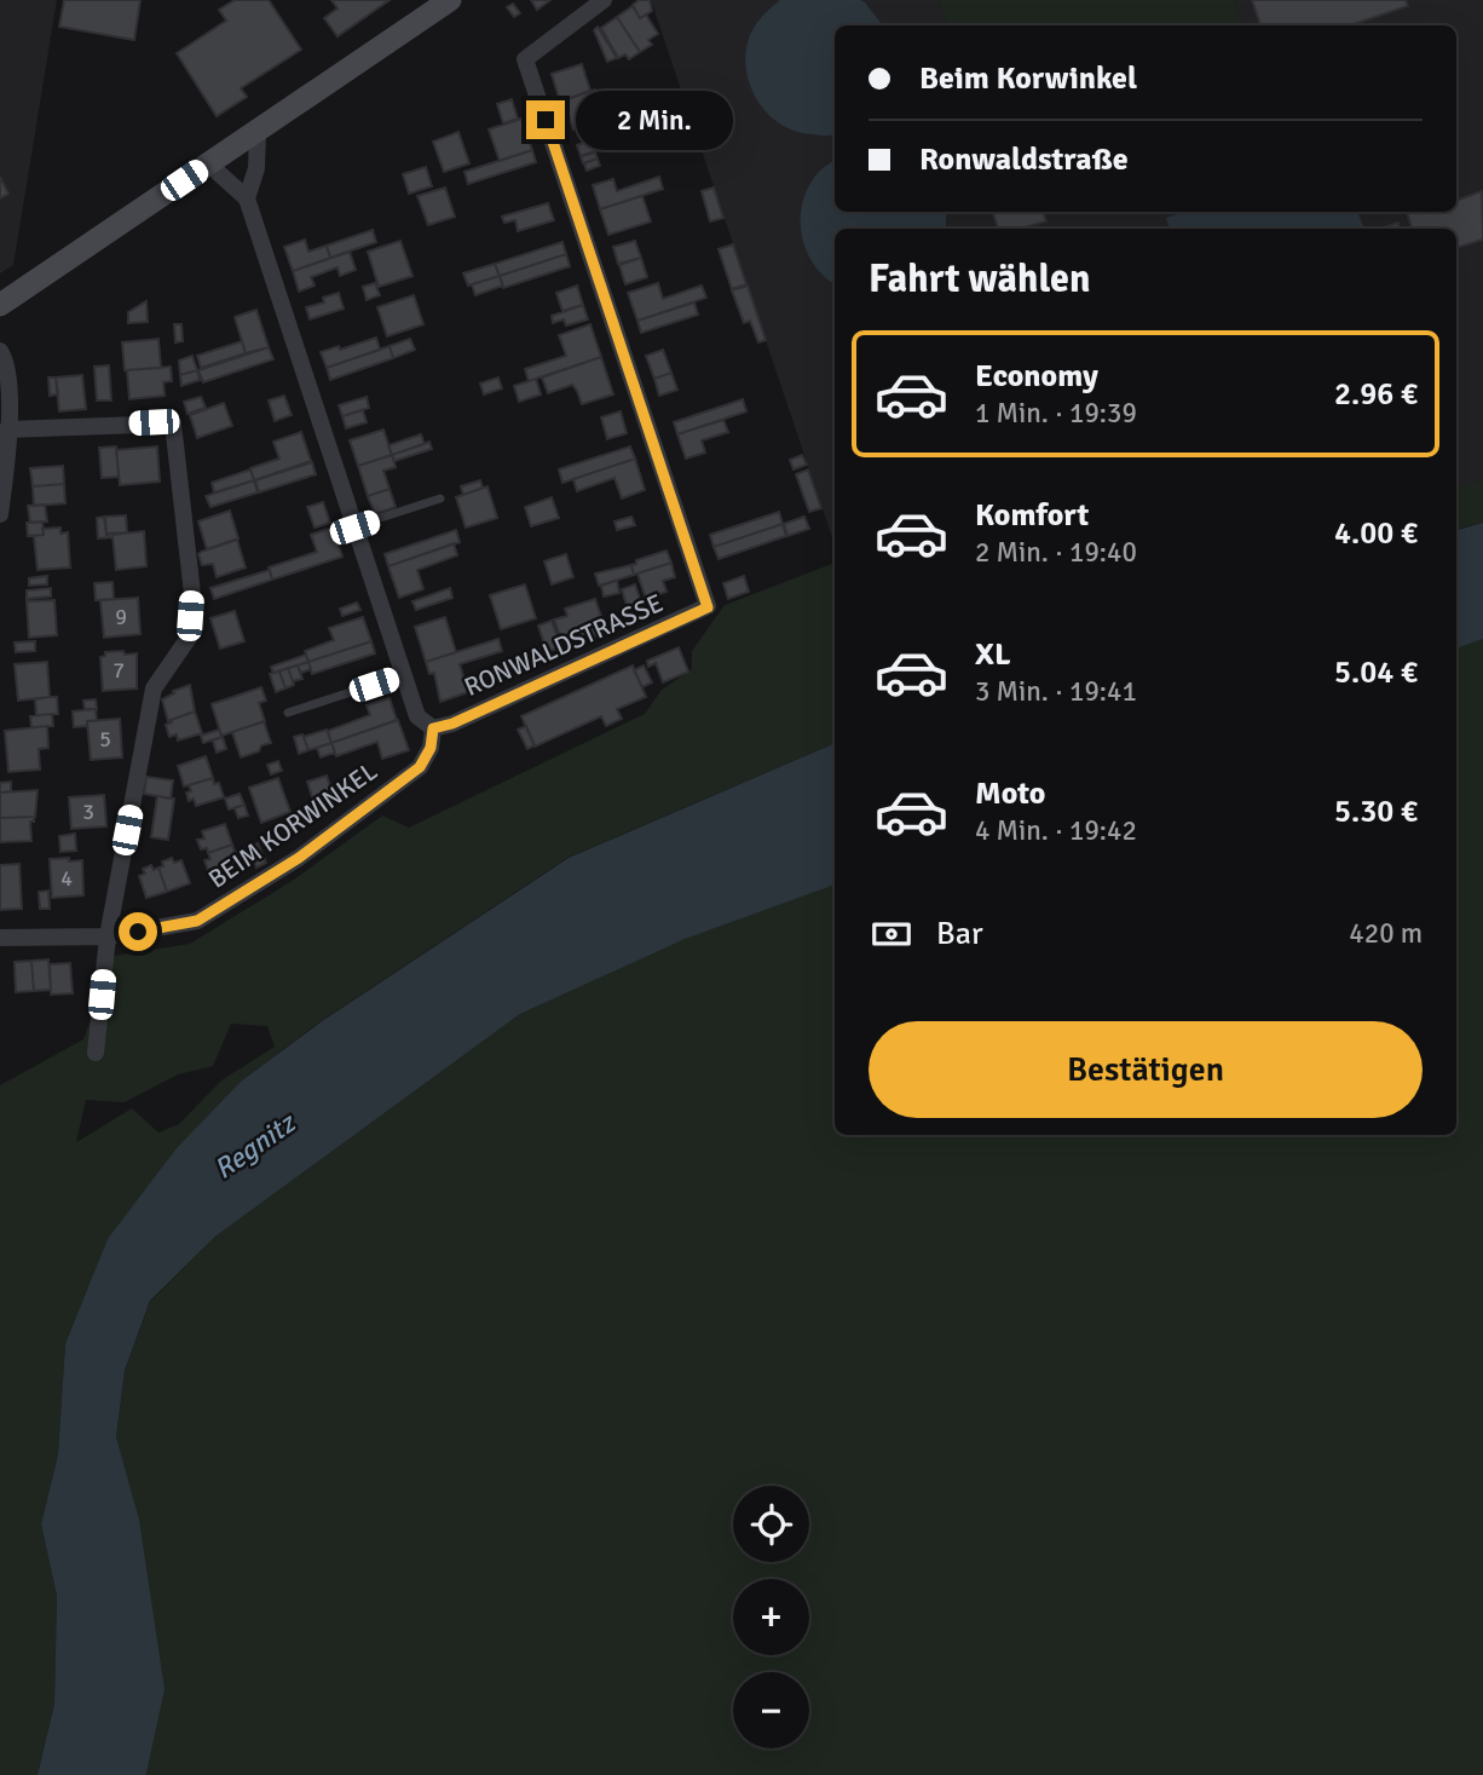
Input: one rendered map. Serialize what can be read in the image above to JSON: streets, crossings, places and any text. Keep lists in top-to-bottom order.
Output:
{
  "streets": {
    "street": ["RONWALDSTRASSE", "BEIM KORWINKEL"]
  },
  "crossings": [
    ["RONWALDSTRASSE", "BEIM KORWINKEL"]
  ],
  "water": ["Regnitz"],
  "house_numbers": [
    "9",
    "7",
    "5",
    "3",
    "4"
  ],
  "page": {
    "banner": ["Beim Korwinkel", "Ronwaldstraße"],
    "bubble": "2 Min.",
    "heading": "Fahrt wählen",
    "list": [
      {
        "name": "Economy",
        "note": "1 Min. · 19:39",
        "value": "2.96 €"
      },
      {
        "name": "Komfort",
        "note": "2 Min. · 19:40",
        "value": "4.00 €"
      },
      {
        "name": "XL",
        "note": "3 Min. · 19:41",
        "value": "5.04 €"
      },
      {
        "name": "Moto",
        "note": "4 Min. · 19:42",
        "value": "5.30 €"
      }
    ],
    "pay": ["Bar", "420 m"],
    "buttons": "Bestätigen",
    "map_buttons": ["+", "−"]
  }
}
